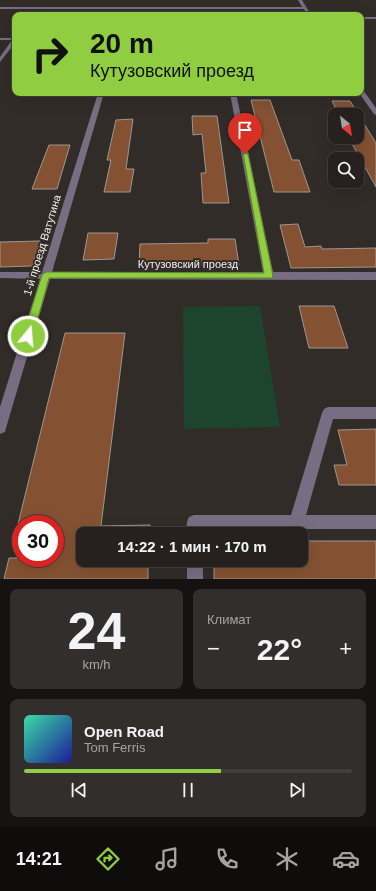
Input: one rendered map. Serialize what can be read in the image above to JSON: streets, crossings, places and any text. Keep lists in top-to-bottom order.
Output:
{
  "streets": {
    "street": ["1-й проезд Ватутина", "Кутузовский проезд"]
  },
  "crossings": [
    ["1-й проезд Ватутина", "Кутузовский проезд"]
  ],
  "north": "bottom right",
  "page": {
    "turn": ["20 m", "Кутузовский проезд"],
    "limit": "30",
    "trip": "14:22 · 1 мин · 170 m",
    "tile": [
      ["24", "km/h"],
      "Климат"
    ],
    "heat": ["−", "22°", "+"],
    "song": ["Open Road", "Tom Ferris"],
    "tabs": "14:21"
  }
}
